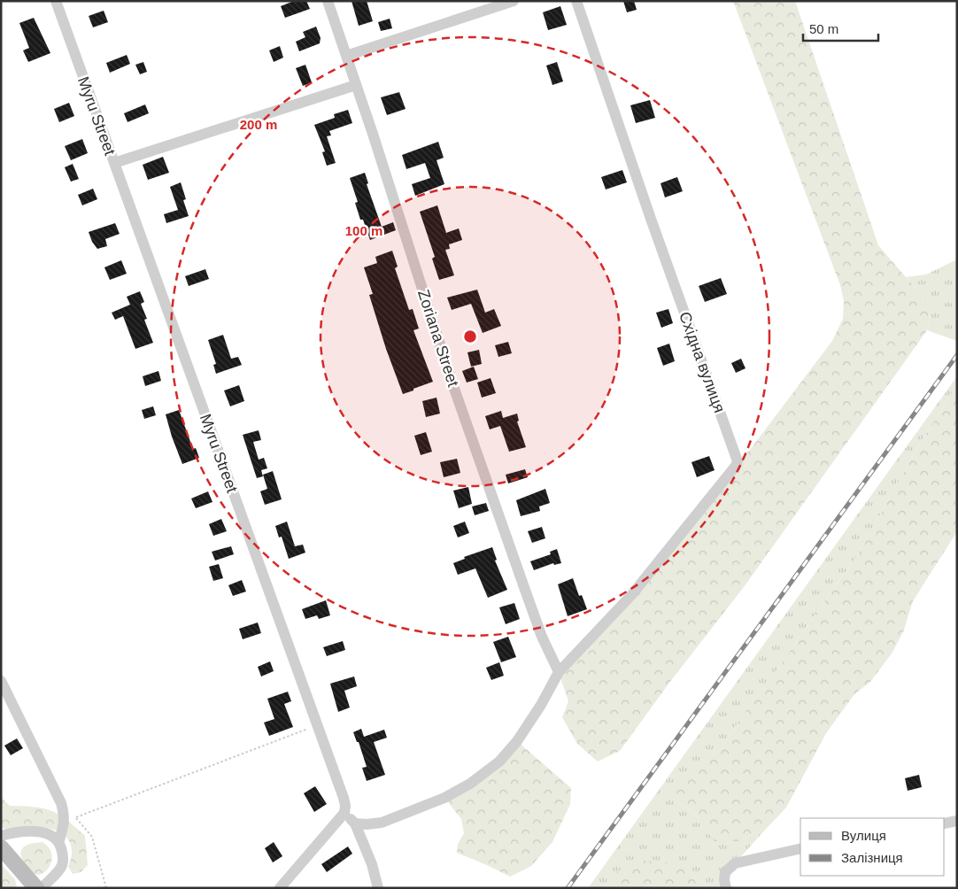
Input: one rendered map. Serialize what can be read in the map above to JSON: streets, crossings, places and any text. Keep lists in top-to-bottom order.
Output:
{
  "streets": {
    "street": ["Myru Street", "Zoriana Street", "Східна вулиця"]
  },
  "crossings": [
    ["Zoriana Street", "Східна вулиця"]
  ],
  "legend": ["Вулиця", "Залізниця"],
  "scale_bar": "50 m",
  "rings": ["200 m", "100 m"]
}
